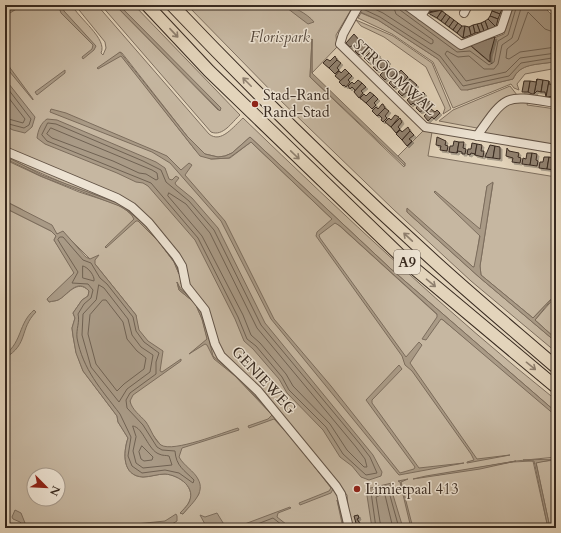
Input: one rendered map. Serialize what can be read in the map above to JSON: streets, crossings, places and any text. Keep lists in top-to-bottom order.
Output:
{
  "streets": {
    "highway": ["A9"],
    "street": ["STROOMWAL", "GENIEWEG"]
  },
  "parks": ["Florispark"],
  "places": ["Stad-Rand Rand-Stad", "Limietpaal 413"],
  "north": "bottom right"
}
